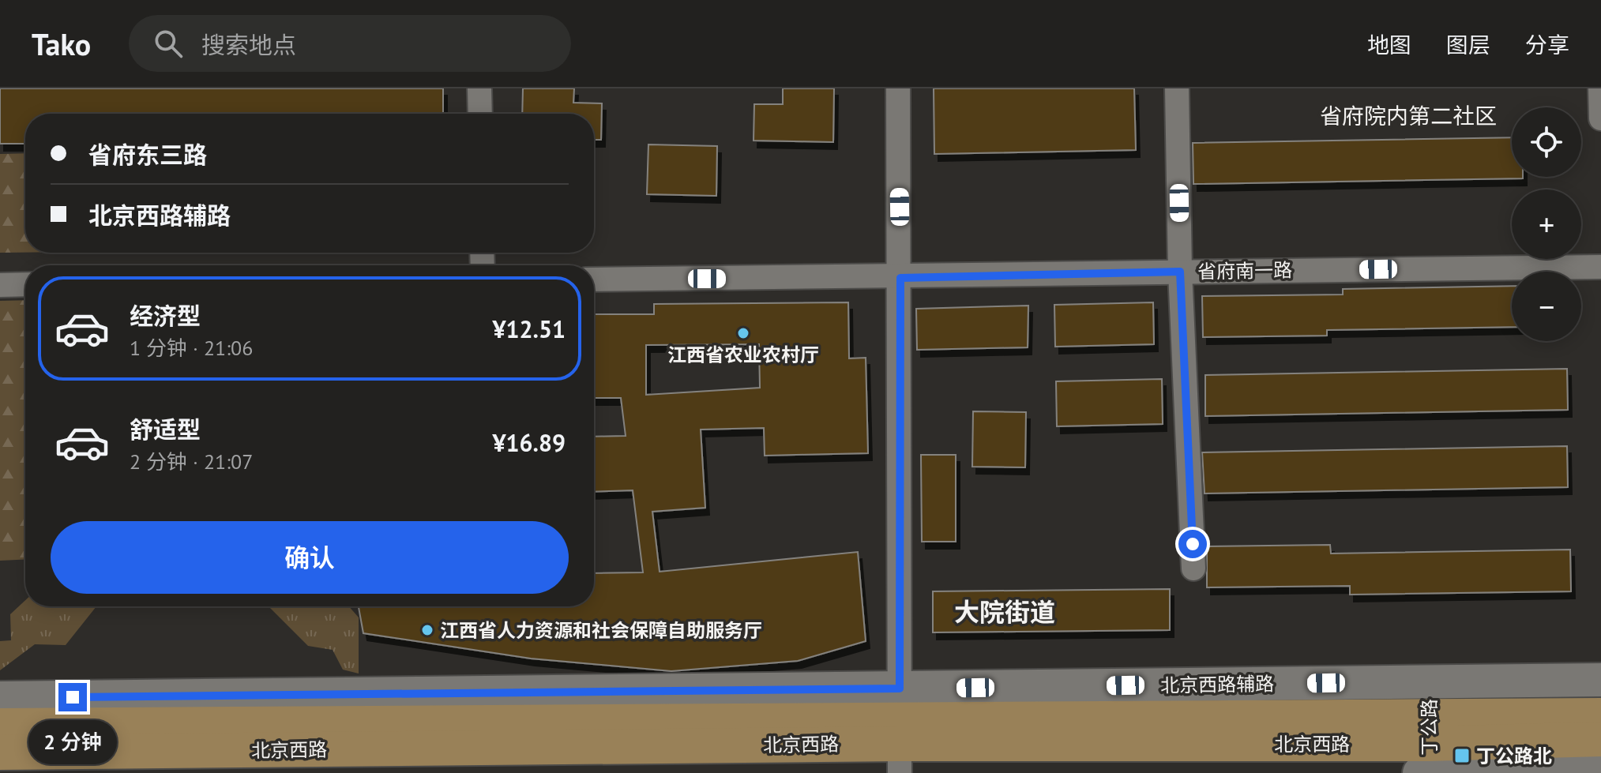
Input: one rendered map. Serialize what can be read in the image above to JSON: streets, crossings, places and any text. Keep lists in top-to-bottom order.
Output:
{
  "streets": {
    "main road": ["北京西路辅路", "丁公路", "北京西路"],
    "street": ["省府南一路"]
  },
  "crossings": [
    ["北京西路辅路", "丁公路"],
    ["北京西路辅路", "北京西路"],
    ["丁公路", "北京西路"]
  ],
  "districts": ["省府院内第二社区", "大院街道"],
  "places": {
    "other": ["江西省农业农村厅", "江西省人力资源和社会保障自助服务厅"],
    "transit": ["丁公路北"]
  },
  "page": {
    "header": "Tako",
    "search": "搜索地点",
    "nav": ["地图", "图层", "分享"],
    "map_buttons": ["+", "−"],
    "banner": ["省府东三路", "北京西路辅路"],
    "list": [
      {
        "name": "经济型",
        "note": "1 分钟 · 21:06",
        "value": "¥12.51"
      },
      {
        "name": "舒适型",
        "note": "2 分钟 · 21:07",
        "value": "¥16.89"
      }
    ],
    "buttons": "确认",
    "bubble": "2 分钟"
  }
}
